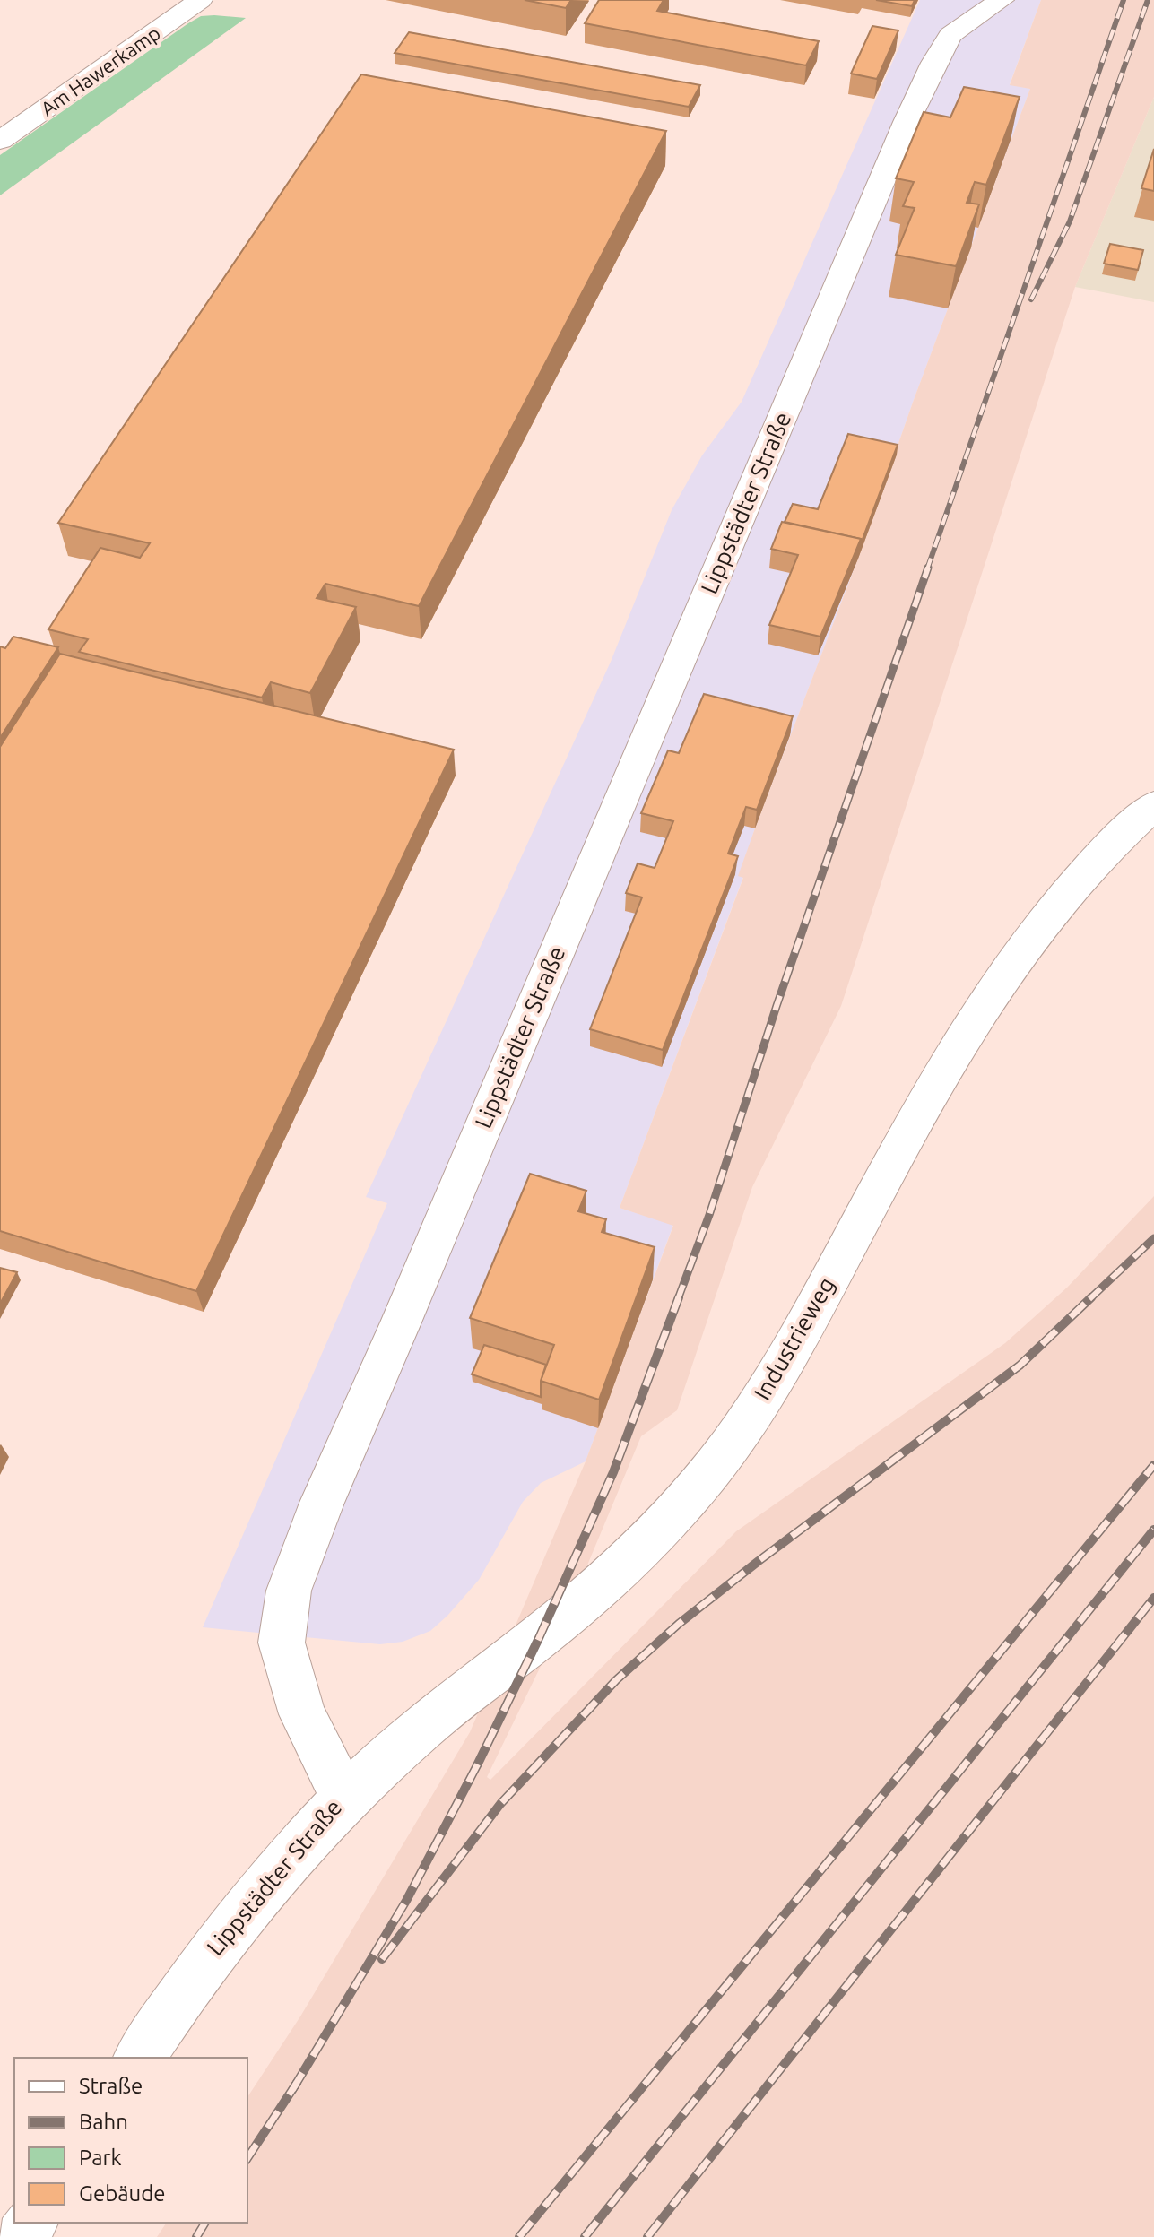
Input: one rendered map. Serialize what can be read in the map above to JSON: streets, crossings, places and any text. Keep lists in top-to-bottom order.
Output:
{
  "streets": {
    "street": ["Am Hawerkamp", "Lippstädter Straße", "Industrieweg"]
  },
  "crossings": [
    ["Lippstädter Straße", "Industrieweg"]
  ],
  "legend": [
    "Straße",
    "Bahn",
    "Park",
    "Gebäude"
  ]
}
